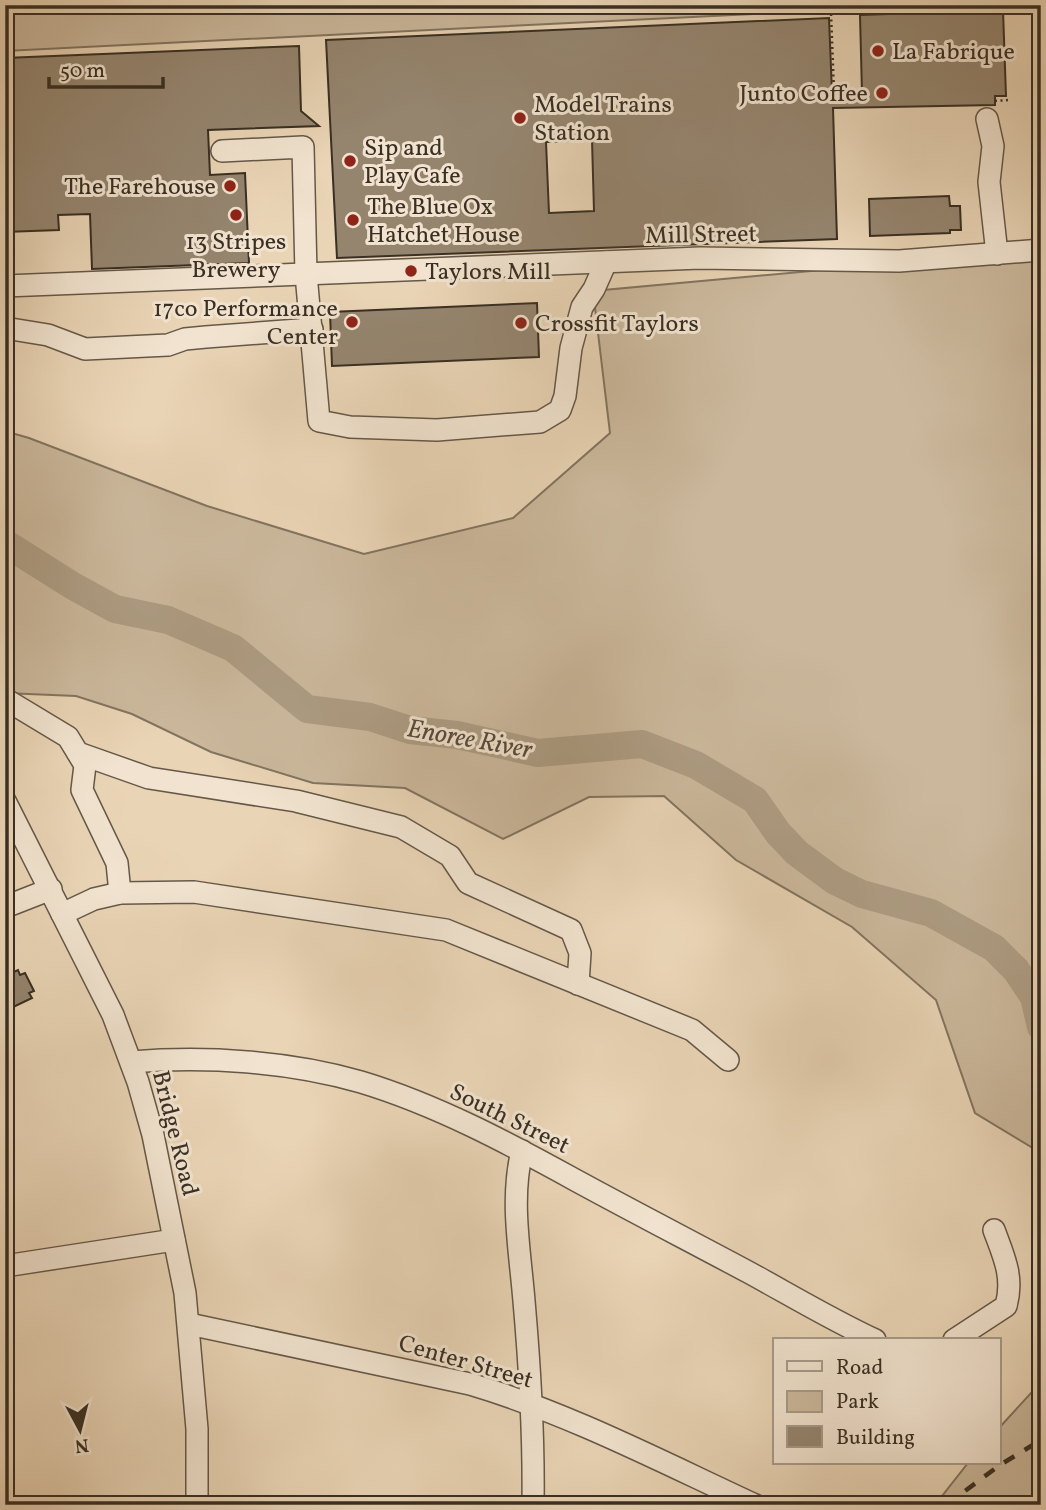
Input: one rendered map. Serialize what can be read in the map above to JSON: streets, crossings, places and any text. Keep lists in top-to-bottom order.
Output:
{
  "streets": {
    "street": [
      "Mill Street",
      "South Street",
      "Bridge Road",
      "Center Street"
    ]
  },
  "crossings": [
    ["South Street", "Bridge Road"],
    ["Bridge Road", "Center Street"]
  ],
  "water": ["Enoree River"],
  "places": [
    "La Fabrique",
    "Junto Coffee",
    "Model Trains Station",
    "Sip and Play Cafe",
    "The Farehouse",
    "13 Stripes Brewery",
    "The Blue Ox Hatchet House",
    "Taylors Mill",
    "17co Performance Center",
    "Crossfit Taylors"
  ],
  "legend": ["Road", "Park", "Building"],
  "scale_bar": "50 m",
  "north": "bottom"
}
